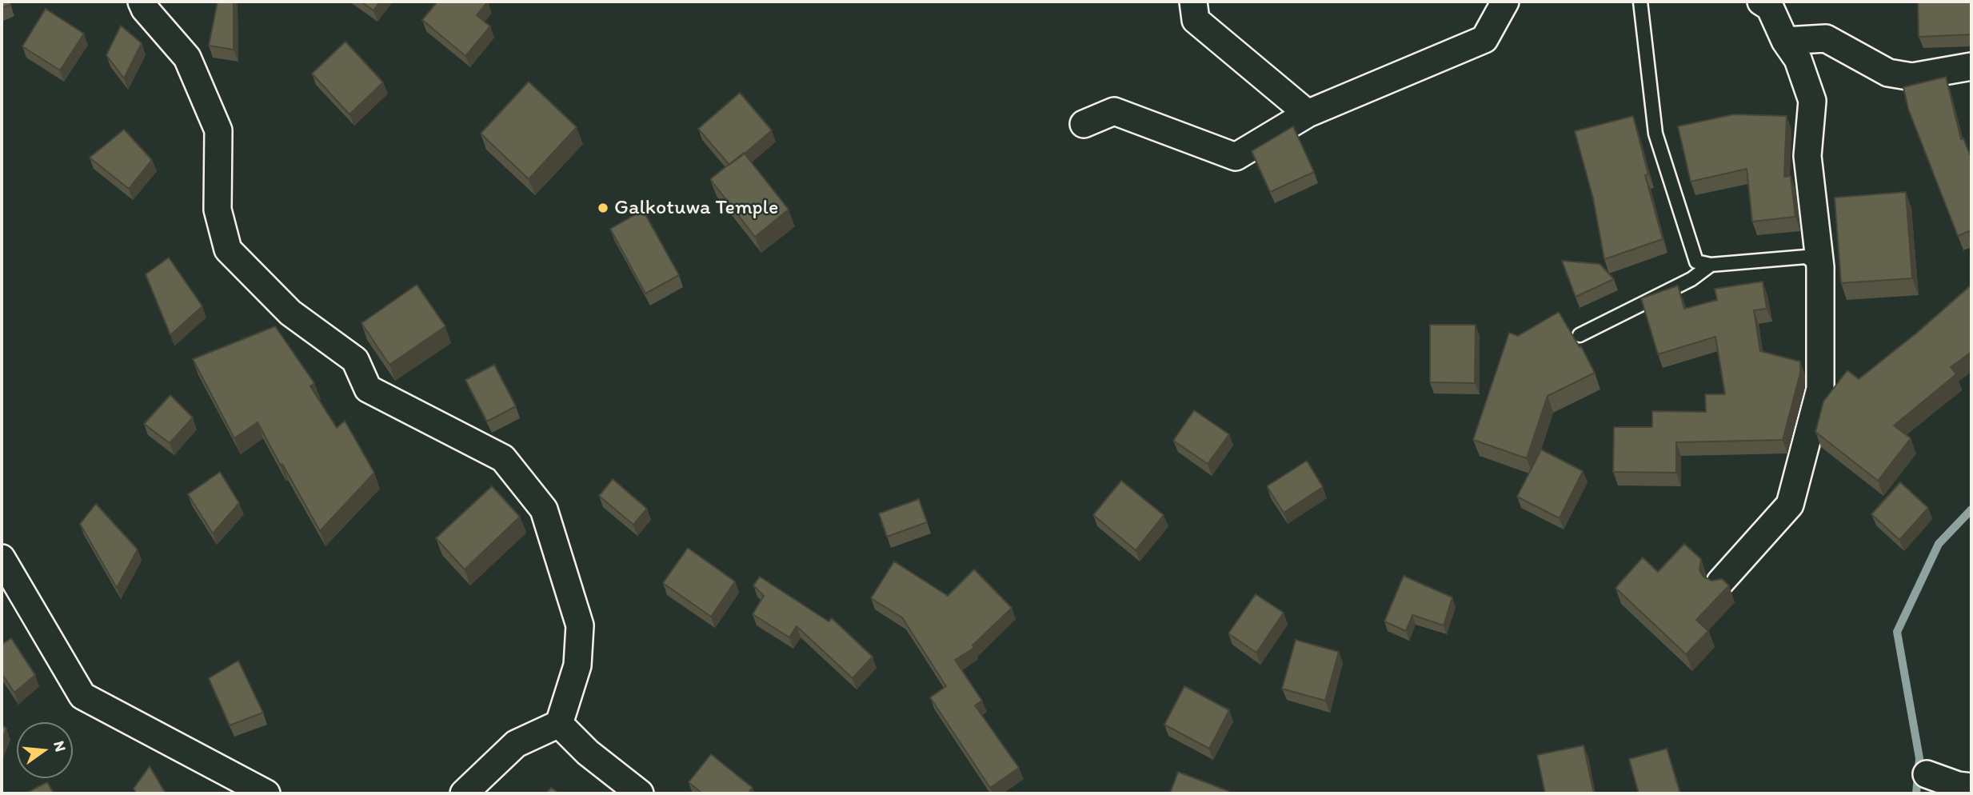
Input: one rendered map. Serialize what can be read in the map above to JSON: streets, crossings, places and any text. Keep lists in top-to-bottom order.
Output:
{
  "places": ["Galkotuwa Temple"],
  "north": "right"
}
